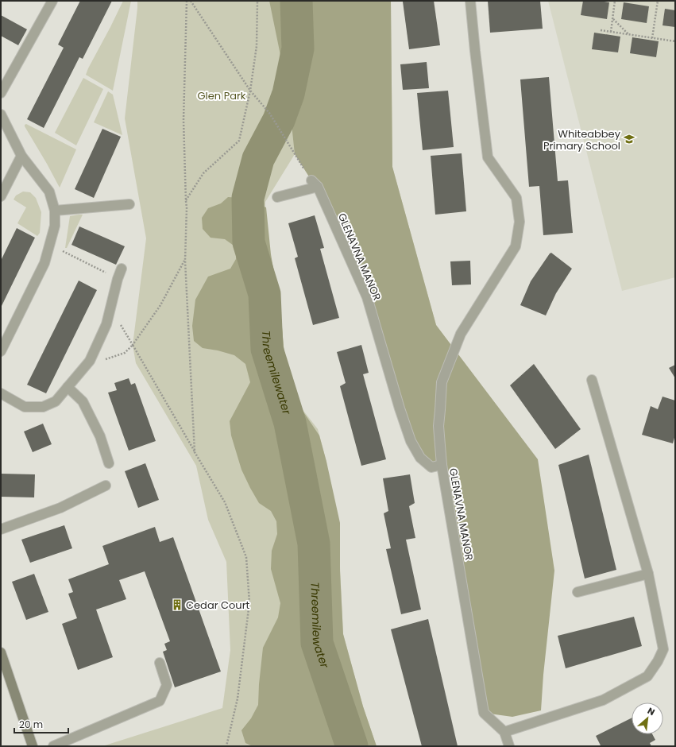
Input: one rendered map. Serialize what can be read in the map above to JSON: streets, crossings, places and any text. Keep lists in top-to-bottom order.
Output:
{
  "streets": {
    "street": ["GLENAVNA MANOR"]
  },
  "water": ["Threemilewater"],
  "parks": ["Glen Park"],
  "places": {
    "school or university": ["Whiteabbey Primary School"],
    "building": ["Cedar Court"]
  },
  "scale_bar": "20 m",
  "north": "top right"
}
